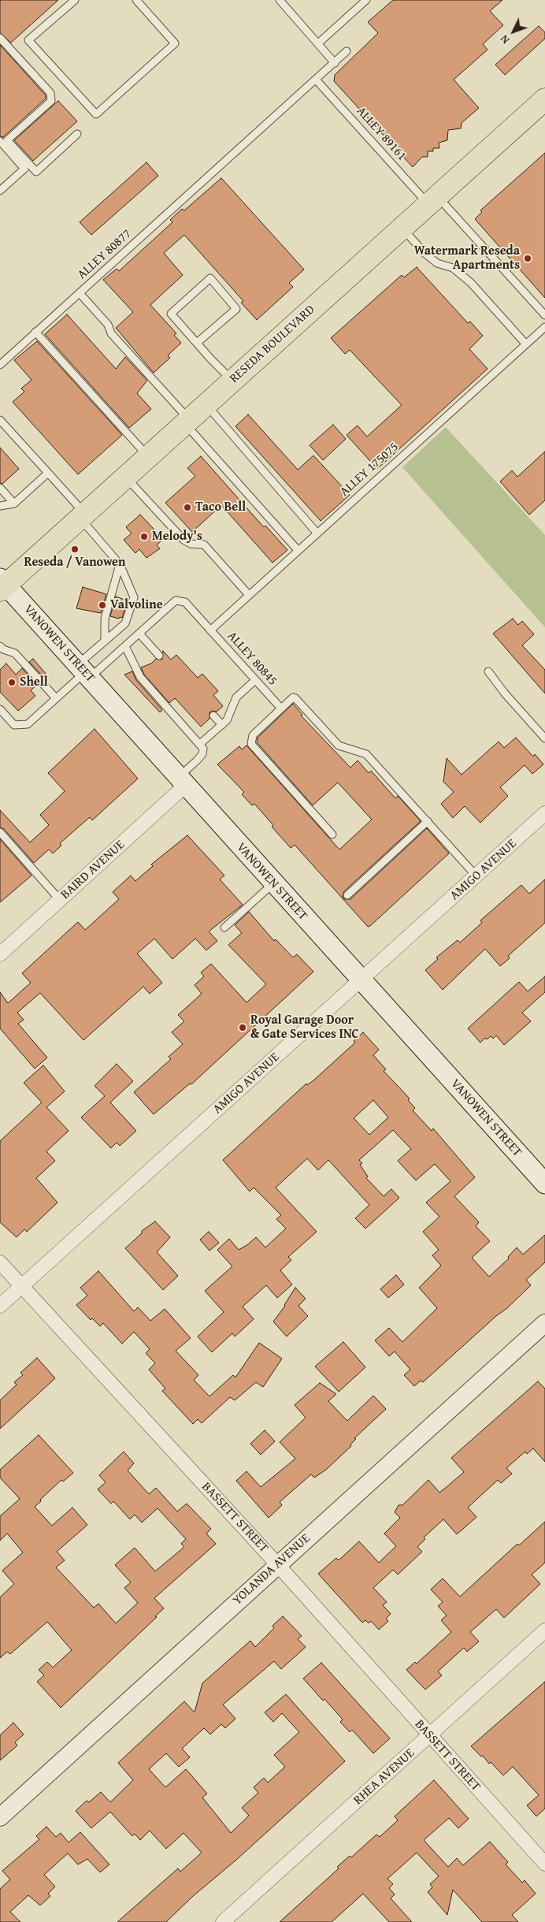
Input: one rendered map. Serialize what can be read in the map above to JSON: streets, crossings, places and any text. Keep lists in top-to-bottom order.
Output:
{
  "streets": {
    "main road": ["RESEDA BOULEVARD", "VANOWEN STREET"],
    "street": [
      "BAIRD AVENUE",
      "AMIGO AVENUE",
      "BASSETT STREET",
      "YOLANDA AVENUE",
      "RHEA AVENUE"
    ],
    "lane": [
      "ALLEY 89161",
      "ALLEY 80877",
      "ALLEY 175075",
      "ALLEY 80845"
    ]
  },
  "crossings": [
    ["ALLEY 89161", "ALLEY 80877"],
    ["ALLEY 89161", "RESEDA BOULEVARD"],
    ["RESEDA BOULEVARD", "VANOWEN STREET"],
    ["ALLEY 175075", "ALLEY 80845"],
    ["VANOWEN STREET", "BAIRD AVENUE"],
    ["VANOWEN STREET", "AMIGO AVENUE"],
    ["AMIGO AVENUE", "BASSETT STREET"],
    ["BASSETT STREET", "YOLANDA AVENUE"],
    ["BASSETT STREET", "RHEA AVENUE"]
  ],
  "places": [
    "Watermark Reseda Apartments",
    "Taco Bell",
    "Melody's",
    "Reseda / Vanowen",
    "Valvoline",
    "Shell",
    "Royal Garage Door & Gate Services INC"
  ],
  "north": "bottom left"
}
